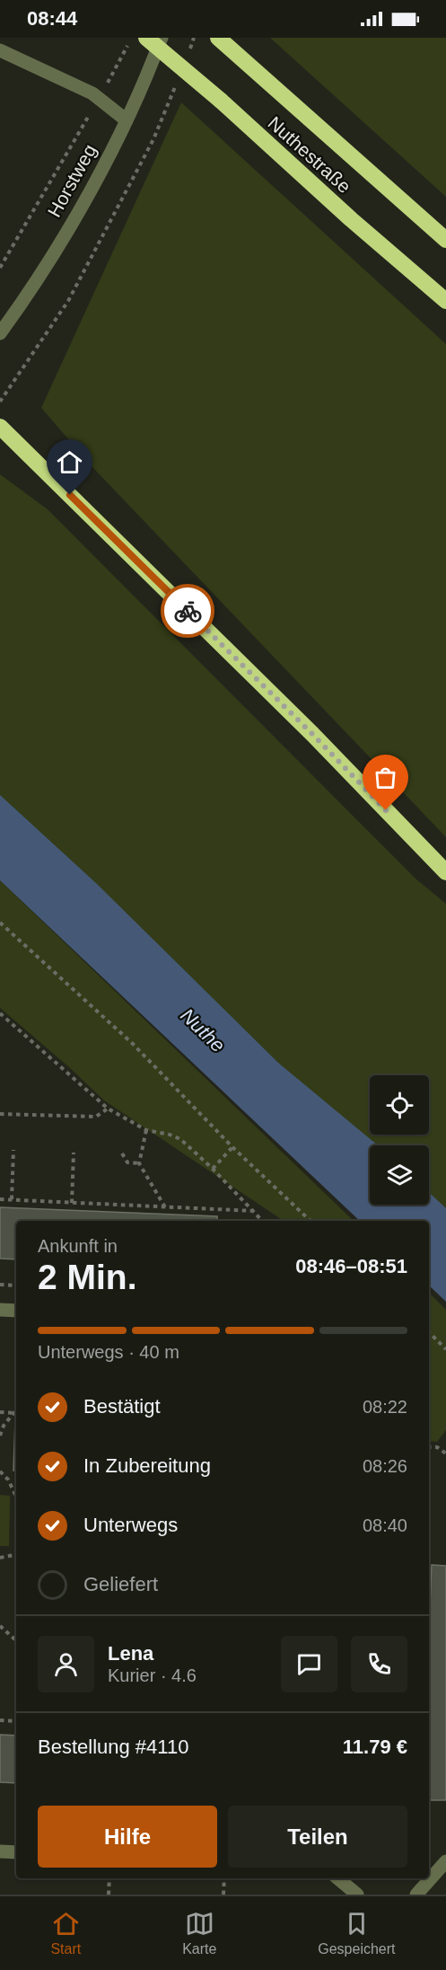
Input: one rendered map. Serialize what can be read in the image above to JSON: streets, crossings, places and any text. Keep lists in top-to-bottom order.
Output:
{
  "streets": {
    "highway": ["Nuthestraße"],
    "street": ["Horstweg"]
  },
  "water": ["Nuthe"],
  "page": {
    "status": "08:44",
    "heading": ["2 Min.", "Ankunft in", "08:46–08:51"],
    "panel": [
      "Lena",
      "Kurier · 4.6",
      "Bestellung #4110",
      "11.79 €"
    ],
    "bar": "Unterwegs · 40 m",
    "list": [
      ["Bestätigt", "08:22"],
      ["In Zubereitung", "08:26"],
      ["Unterwegs", "08:40"],
      "Geliefert"
    ],
    "buttons": ["Hilfe", "Teilen"],
    "tabs": ["Start", "Karte", "Gespeichert"]
  }
}
